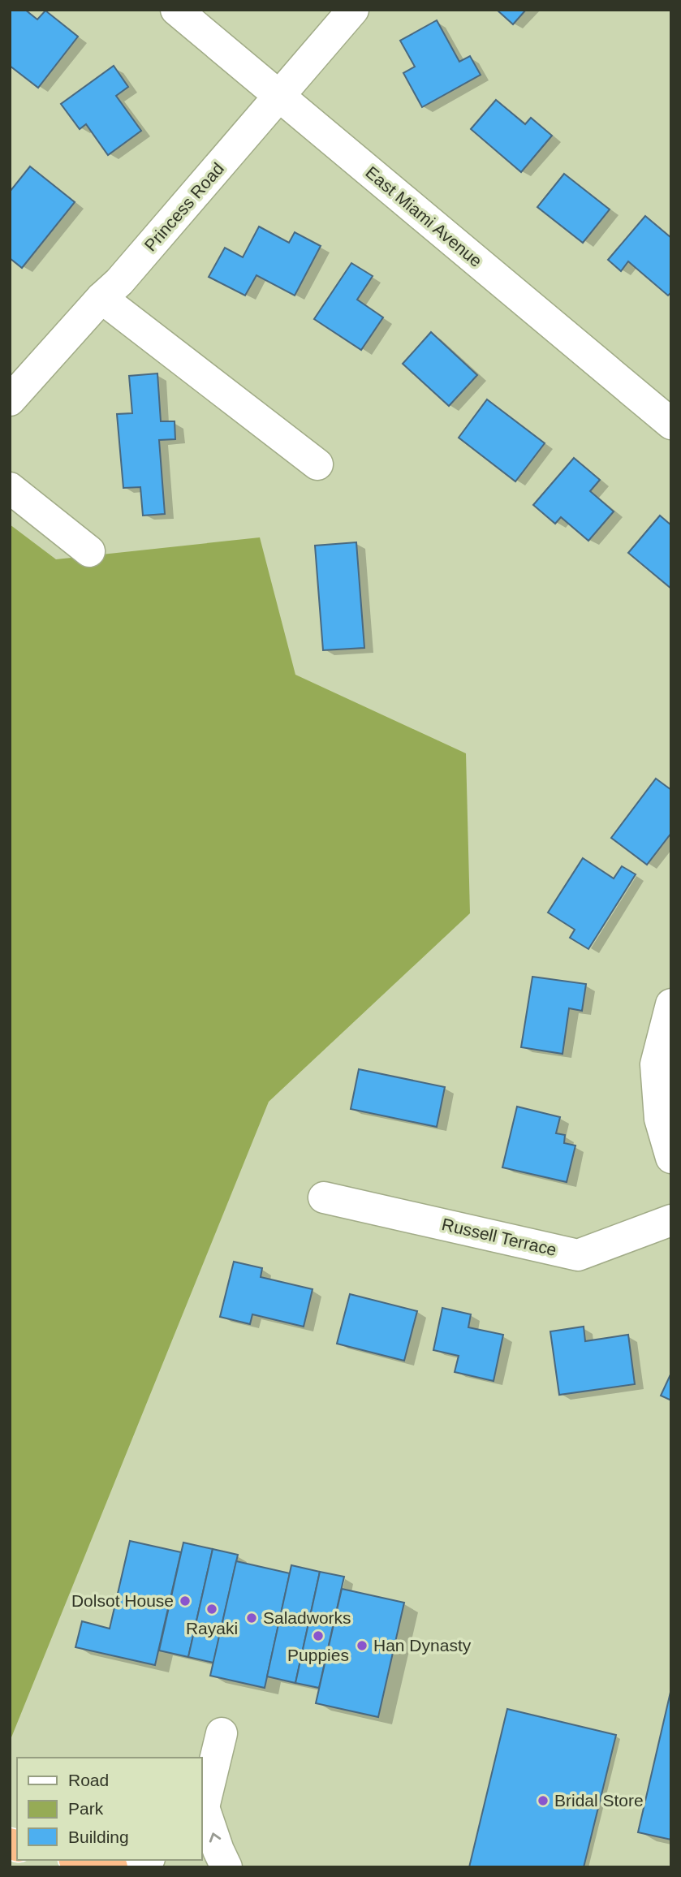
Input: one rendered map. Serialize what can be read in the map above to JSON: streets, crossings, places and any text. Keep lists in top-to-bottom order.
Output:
{
  "streets": {
    "street": ["Princess Road", "East Miami Avenue", "Russell Terrace"]
  },
  "crossings": [
    ["Princess Road", "East Miami Avenue"]
  ],
  "places": [
    "Dolsot House",
    "Rayaki",
    "Saladworks",
    "Puppies",
    "Han Dynasty",
    "Bridal Store"
  ],
  "legend": ["Road", "Park", "Building"]
}
